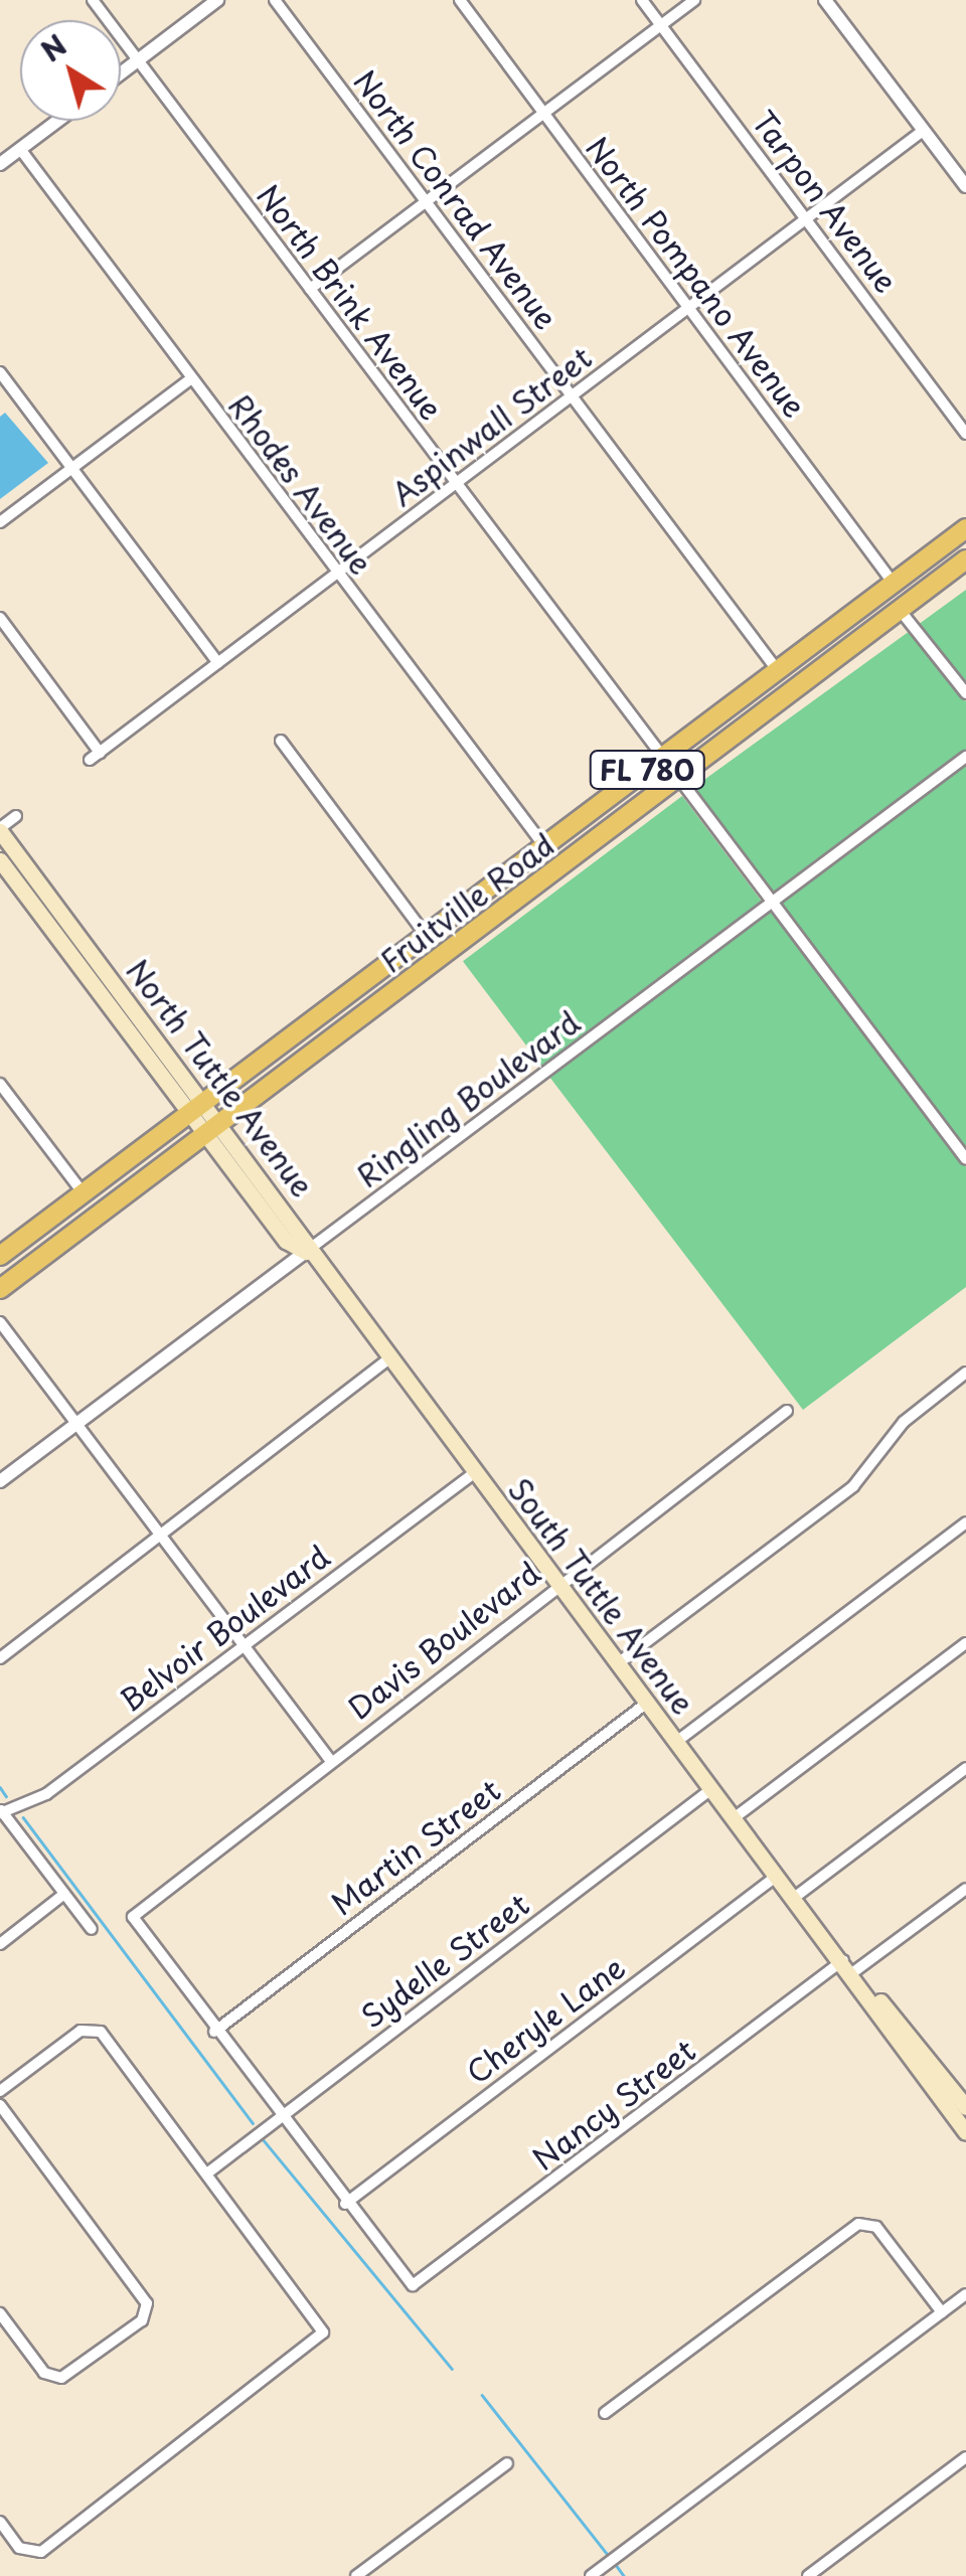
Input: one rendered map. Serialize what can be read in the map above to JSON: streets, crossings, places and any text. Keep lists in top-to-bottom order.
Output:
{
  "streets": {
    "main road": [
      "FL 780",
      "Fruitville Road",
      "North Tuttle Avenue",
      "South Tuttle Avenue"
    ],
    "street": [
      "North Conrad Avenue",
      "Tarpon Avenue",
      "North Pompano Avenue",
      "North Brink Avenue",
      "Aspinwall Street",
      "Rhodes Avenue",
      "Ringling Boulevard",
      "Belvoir Boulevard",
      "Davis Boulevard",
      "Martin Street",
      "Sydelle Street",
      "Cheryle Lane",
      "Nancy Street"
    ]
  },
  "crossings": [
    ["North Conrad Avenue", "Aspinwall Street"],
    ["North Conrad Avenue", "Fruitville Road"],
    ["Tarpon Avenue", "Aspinwall Street"],
    ["North Pompano Avenue", "Aspinwall Street"],
    ["North Pompano Avenue", "Fruitville Road"],
    ["North Brink Avenue", "Aspinwall Street"],
    ["North Brink Avenue", "Fruitville Road"],
    ["North Brink Avenue", "Ringling Boulevard"],
    ["Aspinwall Street", "Rhodes Avenue"],
    ["Rhodes Avenue", "Fruitville Road"],
    ["Fruitville Road", "North Tuttle Avenue"],
    ["North Tuttle Avenue", "Ringling Boulevard"],
    ["North Tuttle Avenue", "South Tuttle Avenue"],
    ["Ringling Boulevard", "South Tuttle Avenue"],
    ["South Tuttle Avenue", "Belvoir Boulevard"],
    ["South Tuttle Avenue", "Davis Boulevard"],
    ["South Tuttle Avenue", "Martin Street"],
    ["South Tuttle Avenue", "Sydelle Street"],
    ["South Tuttle Avenue", "Cheryle Lane"],
    ["South Tuttle Avenue", "Nancy Street"],
    ["Davis Boulevard", "Martin Street"],
    ["Cheryle Lane", "Nancy Street"]
  ],
  "north": "top left"
}
